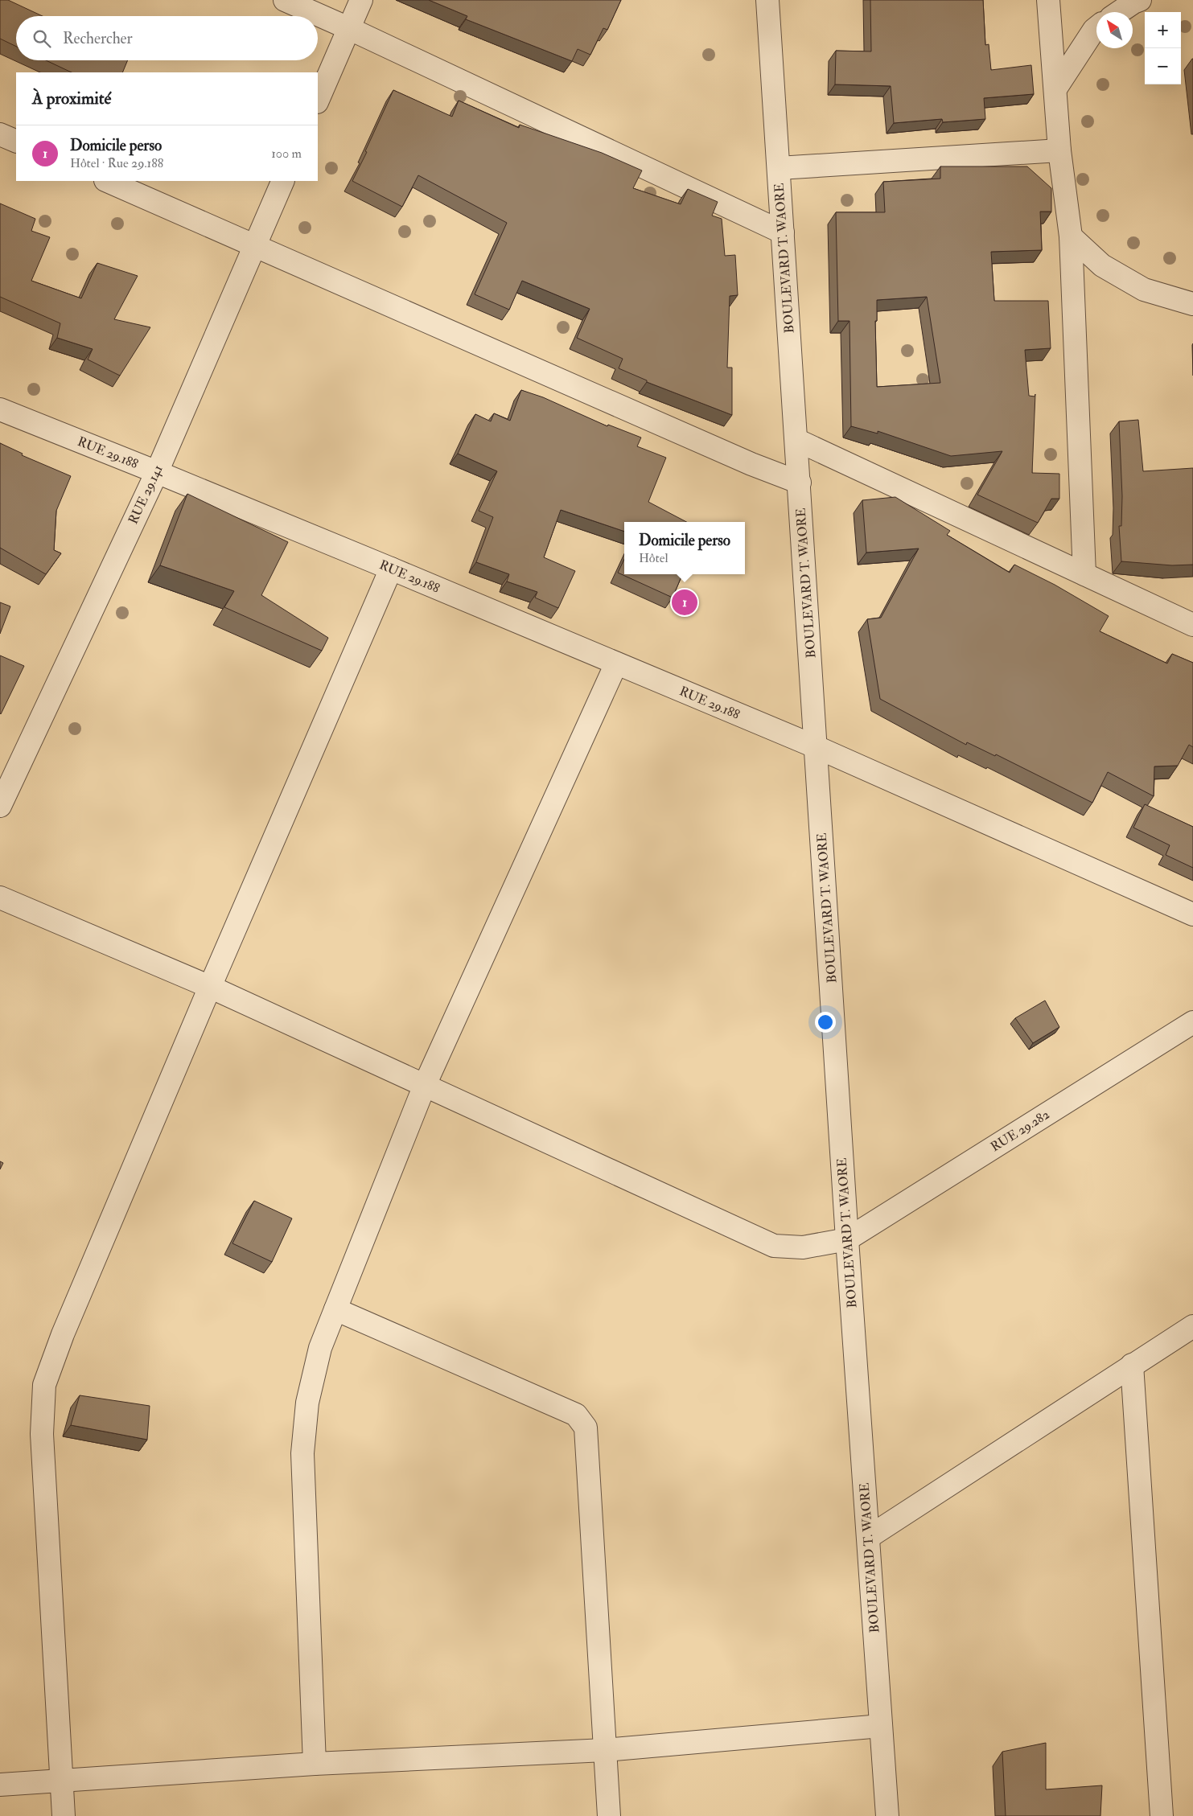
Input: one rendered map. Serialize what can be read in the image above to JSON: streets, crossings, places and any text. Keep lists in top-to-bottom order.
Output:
{
  "streets": {
    "street": [
      "BOULEVARD T. WAORE",
      "RUE 29.188",
      "RUE 29.141",
      "RUE 29.282"
    ]
  },
  "crossings": [
    ["BOULEVARD T. WAORE", "RUE 29.188"],
    ["BOULEVARD T. WAORE", "RUE 29.282"],
    ["RUE 29.188", "RUE 29.141"]
  ],
  "north": "top left",
  "page": {
    "map_buttons": ["+", "−"],
    "search": "Rechercher",
    "heading": "À proximité",
    "list": [
      {
        "mark": "1",
        "name": "Domicile perso",
        "note": "Hôtel · Rue 29.188",
        "value": "100 m"
      }
    ],
    "popup": ["Domicile perso", "Hôtel"],
    "pins": "1"
  }
}
